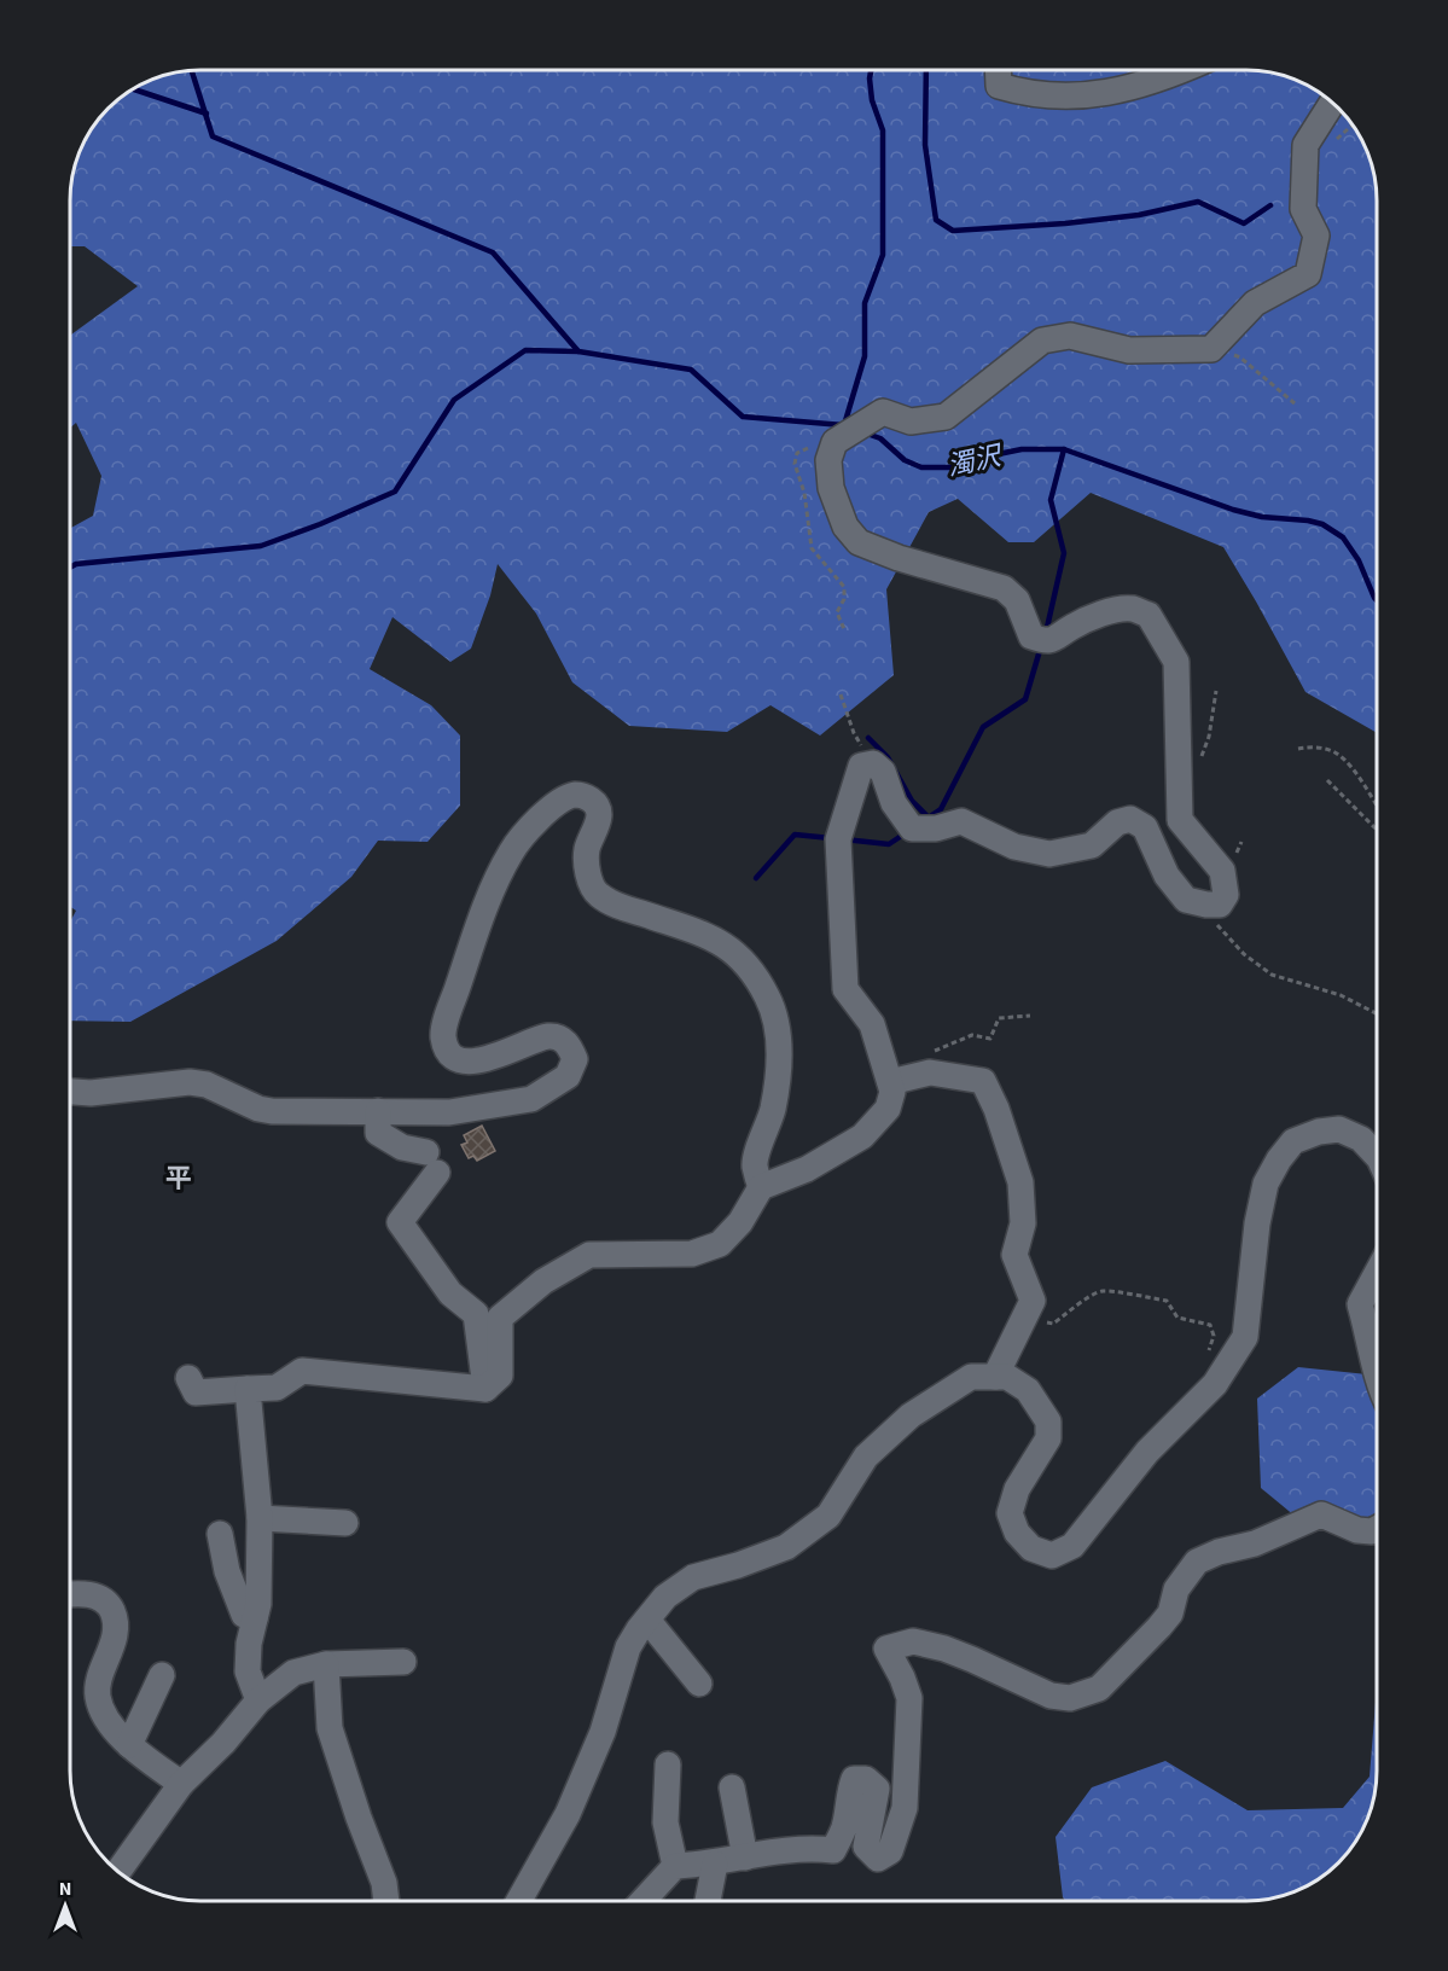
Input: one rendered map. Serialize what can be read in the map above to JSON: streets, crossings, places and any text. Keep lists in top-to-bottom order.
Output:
{
  "districts": ["平"],
  "water": ["濁沢"],
  "north": "top"
}
